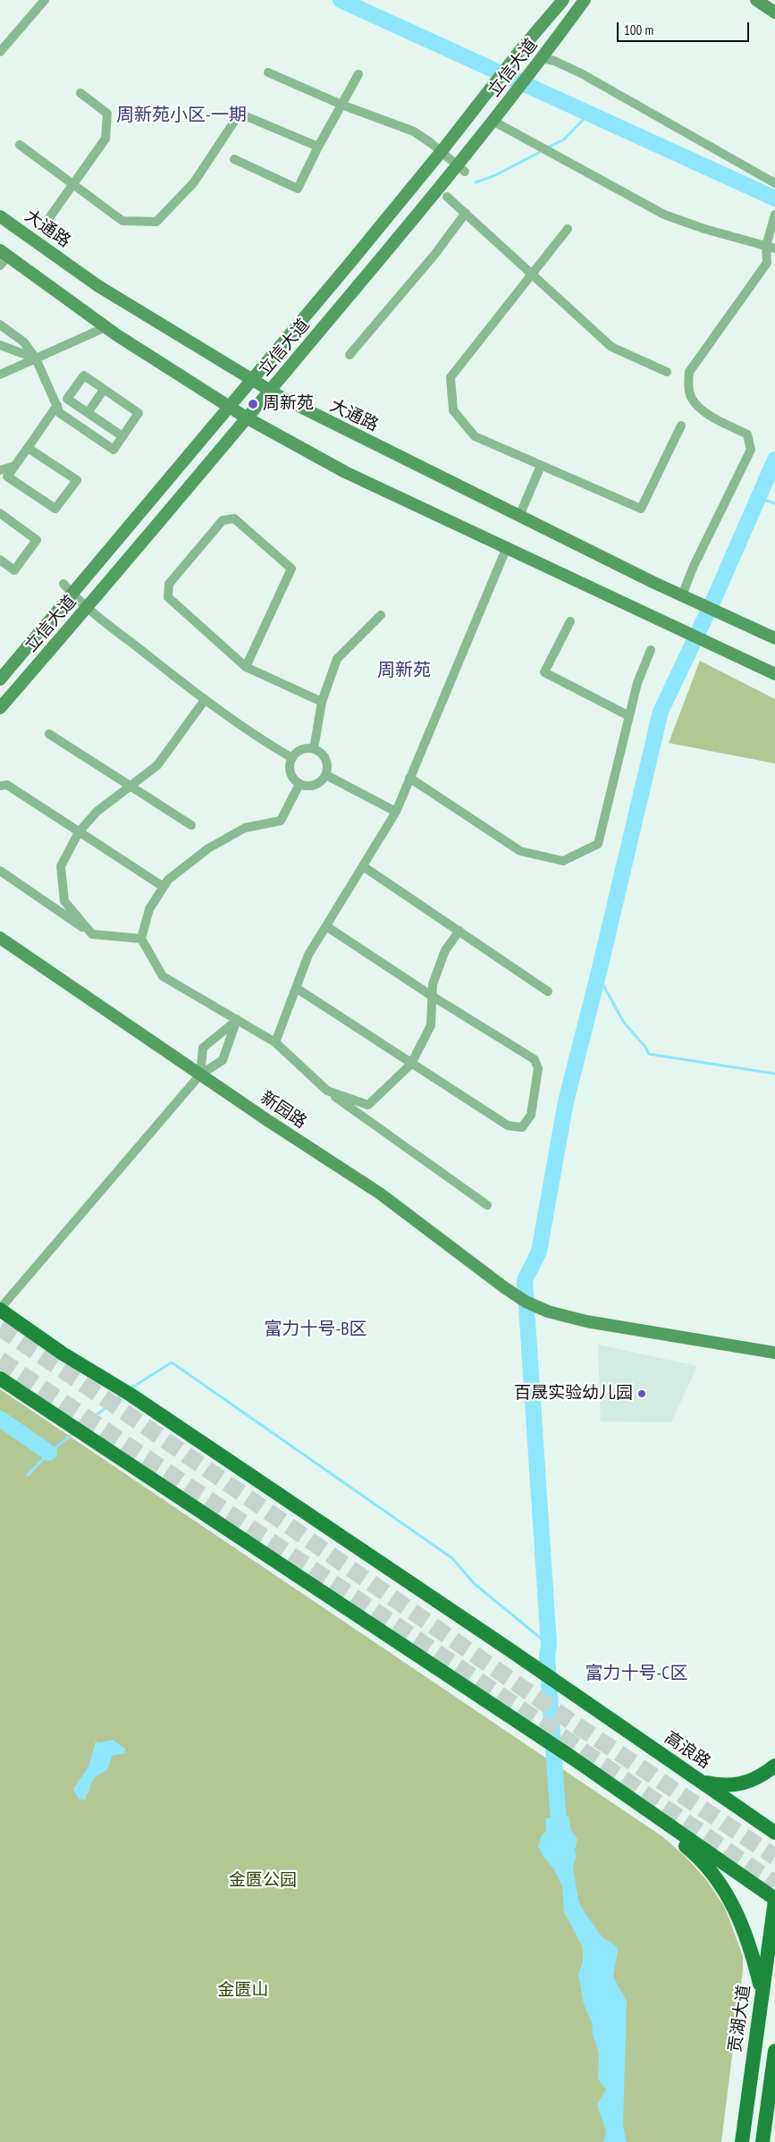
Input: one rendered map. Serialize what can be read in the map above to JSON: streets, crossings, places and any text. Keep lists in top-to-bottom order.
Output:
{
  "streets": {
    "main road": ["高浪路", "贡湖大道"],
    "street": ["立信大道", "大通路", "新园路"]
  },
  "crossings": [
    ["立信大道", "大通路"]
  ],
  "districts": [
    "周新苑小区-一期",
    "周新苑",
    "富力十号-B区",
    "富力十号-C区"
  ],
  "parks": ["金匮公园", "金匮山"],
  "places": ["周新苑", "百晟实验幼儿园"],
  "scale_bar": "100 m"
}
